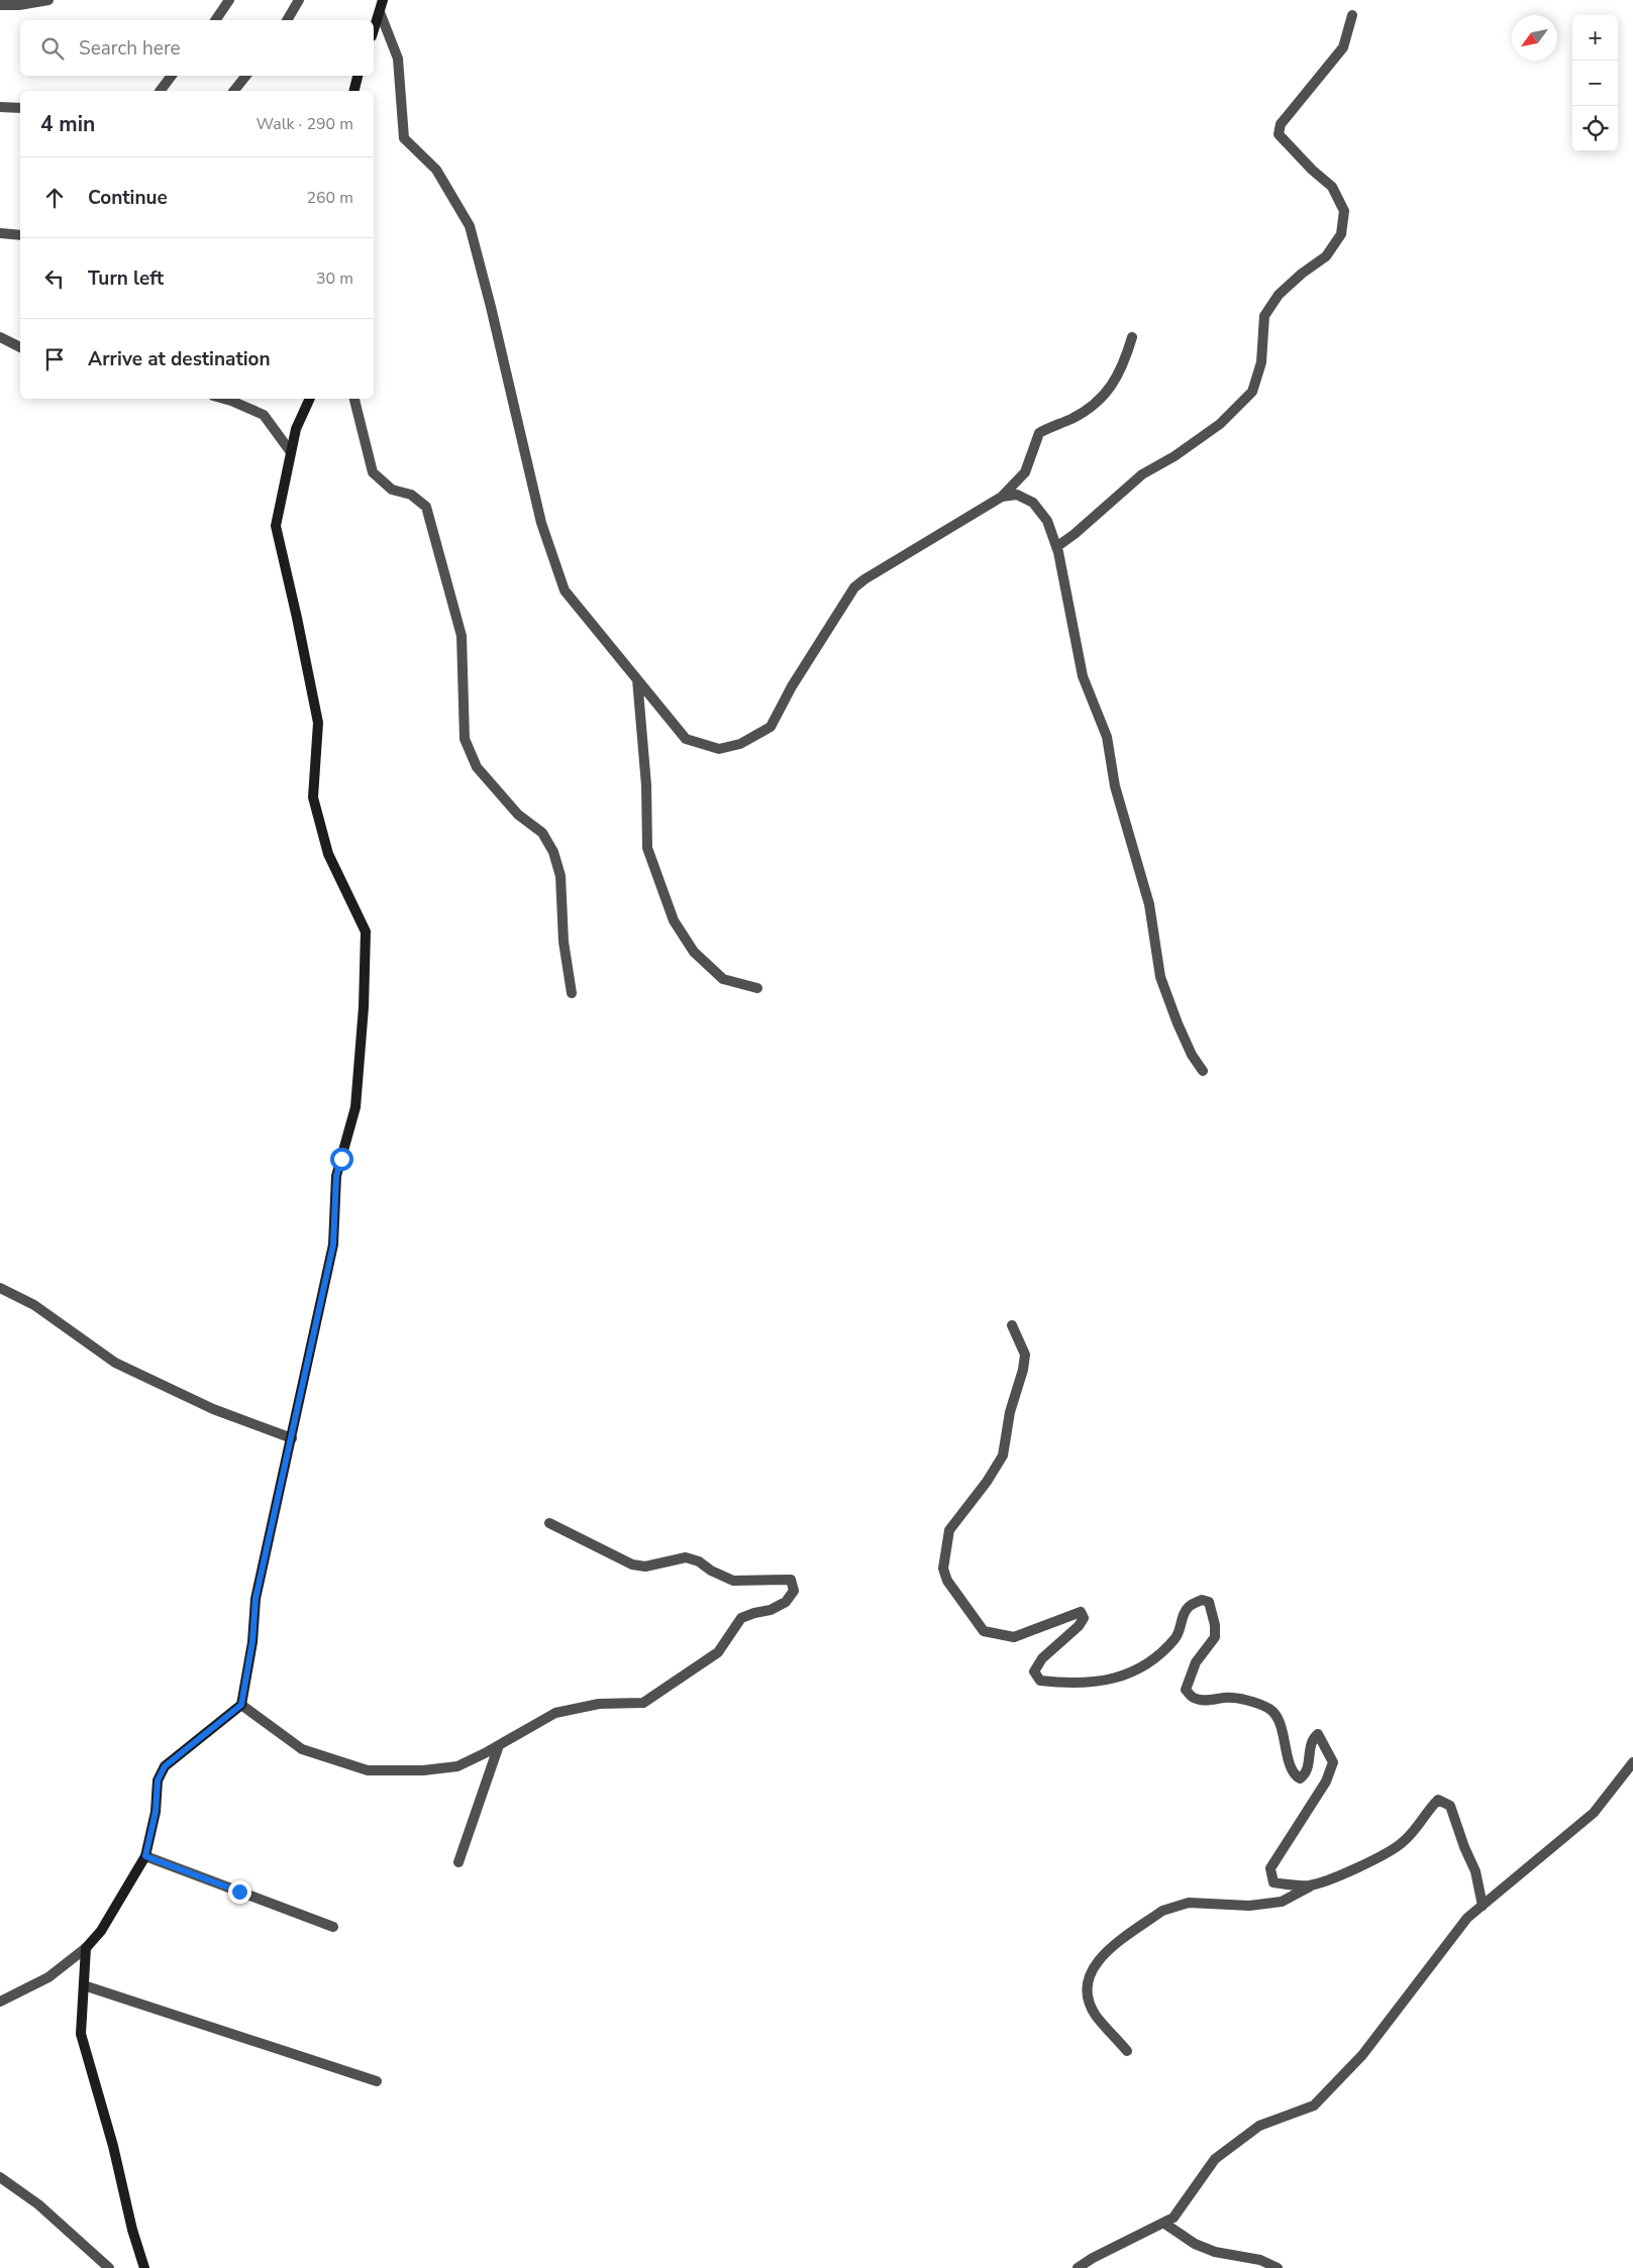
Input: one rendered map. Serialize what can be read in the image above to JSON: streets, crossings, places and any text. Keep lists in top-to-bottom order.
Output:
{
  "north": "bottom left",
  "page": {
    "map_buttons": ["+", "−"],
    "search": "Search here",
    "heading": ["4 min", "Walk · 290 m"],
    "list": [
      ["Continue", "260 m"],
      ["Turn left", "30 m"],
      "Arrive at destination"
    ]
  }
}
